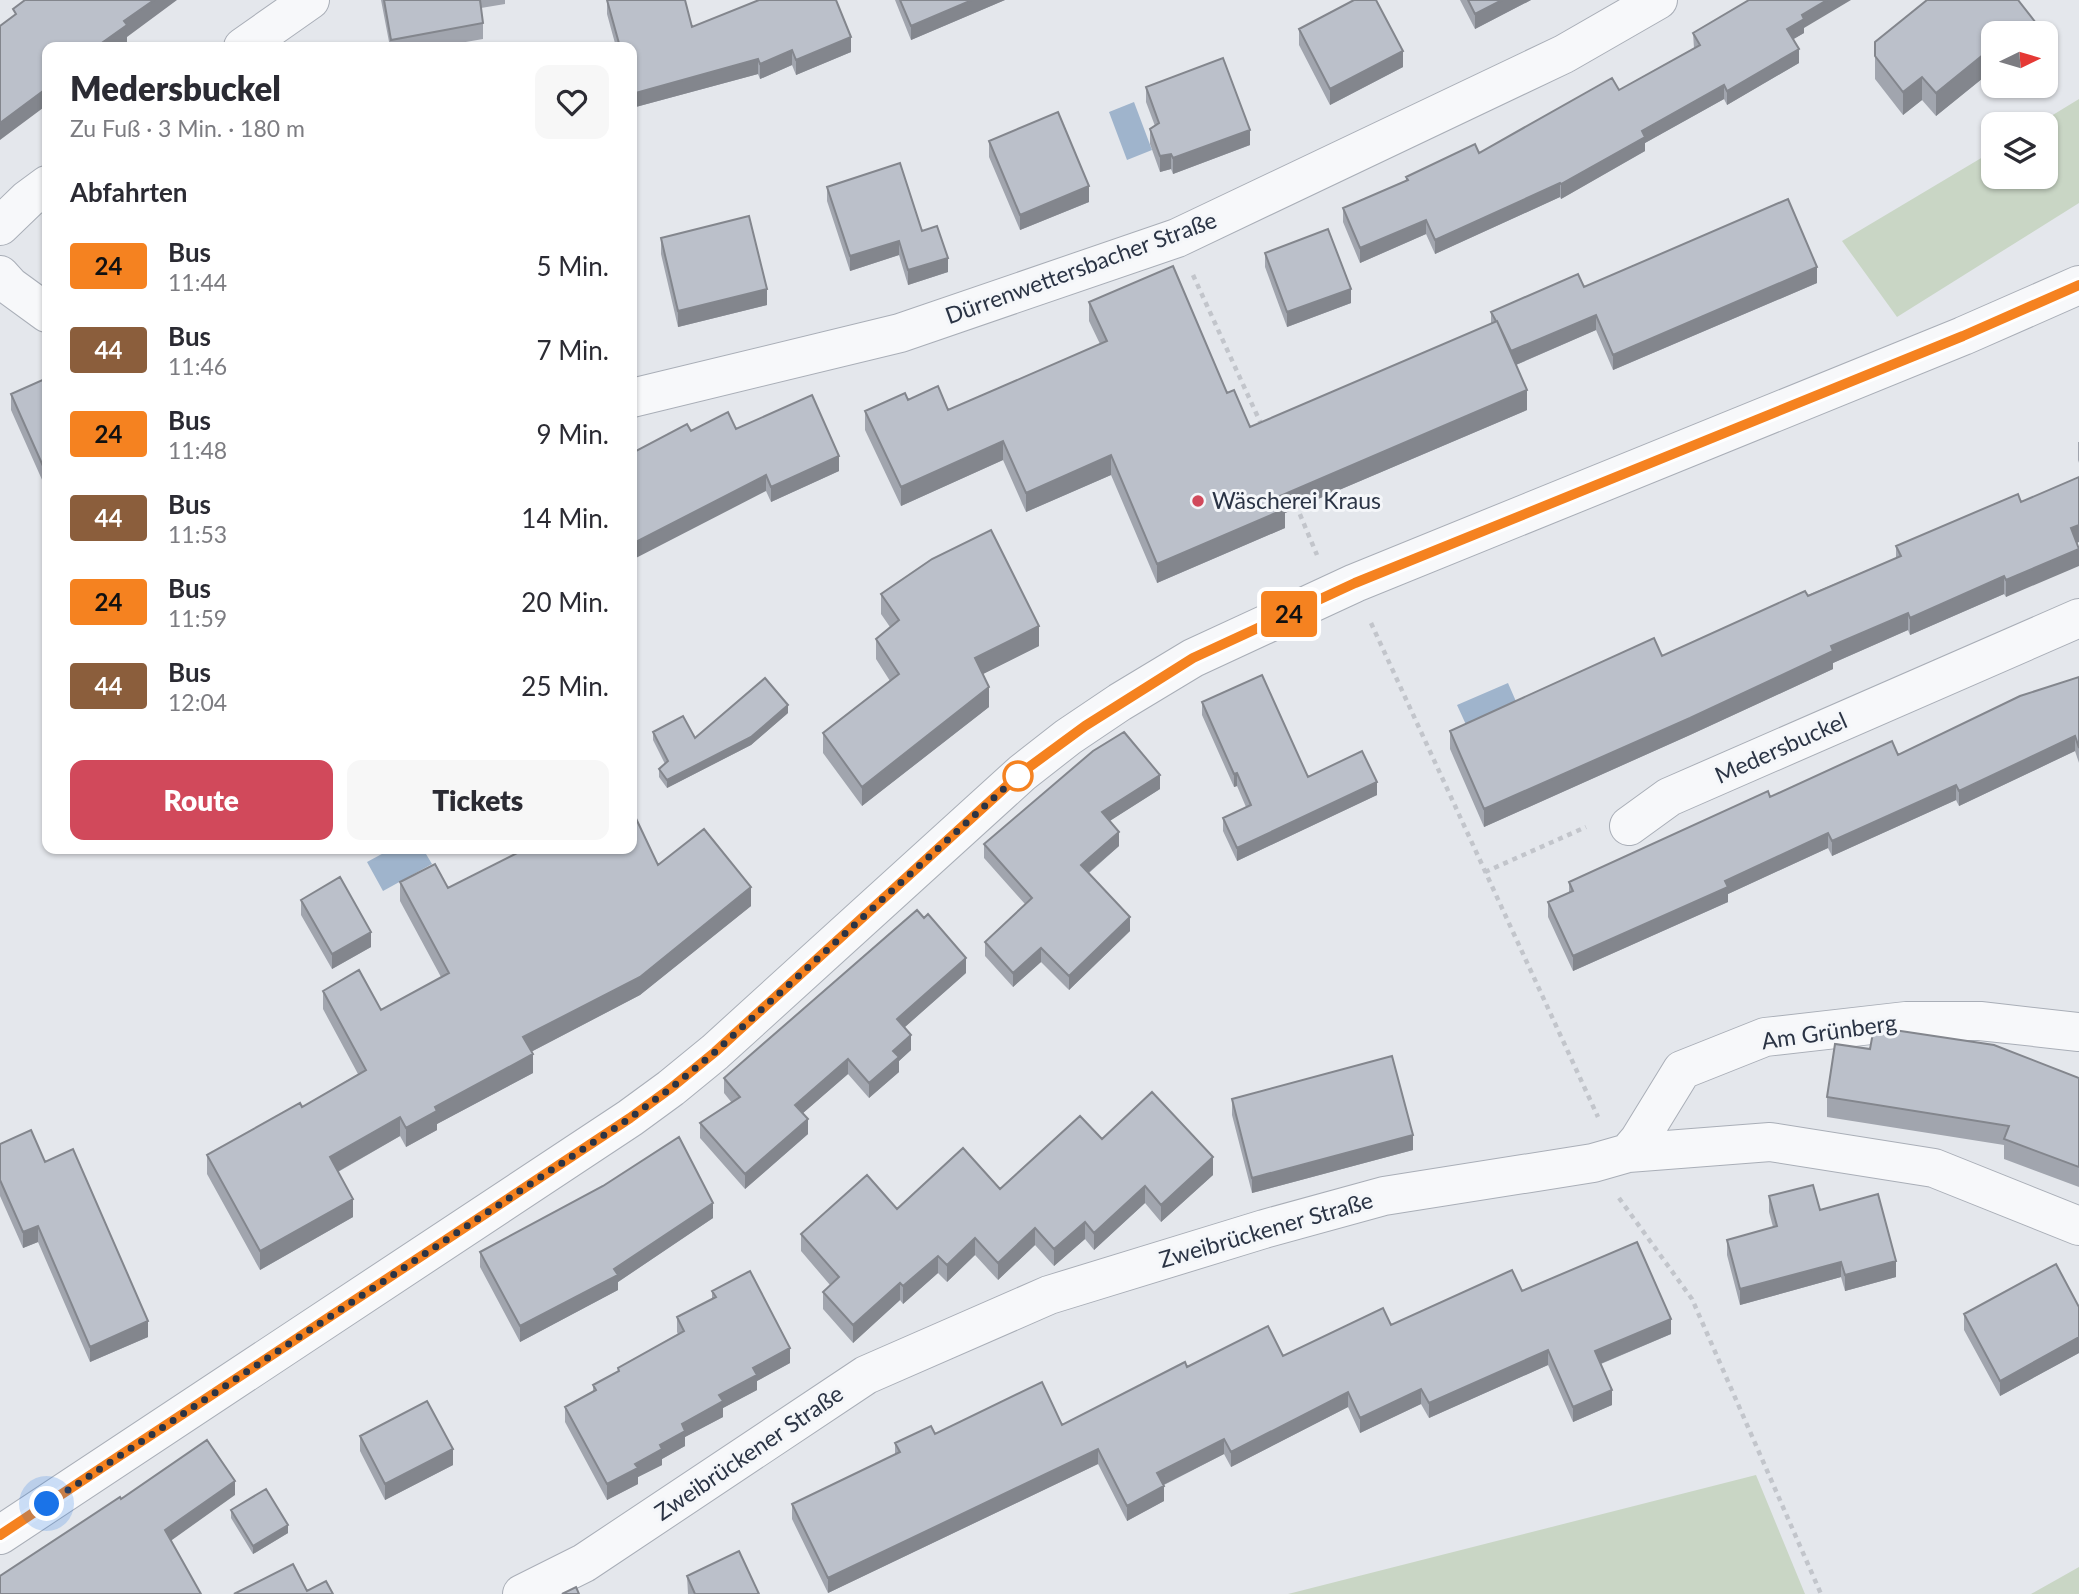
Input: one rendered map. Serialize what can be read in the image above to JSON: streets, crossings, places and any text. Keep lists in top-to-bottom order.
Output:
{
  "streets": {
    "street": [
      "Dürrenwettersbacher Straße",
      "Medersbuckel",
      "Am Grünberg",
      "Zweibrückener Straße"
    ]
  },
  "crossings": [
    ["Am Grünberg", "Zweibrückener Straße"]
  ],
  "places": ["Wäscherei Kraus"],
  "lines": ["bus line 24"],
  "north": "right",
  "page": {
    "on_map": "24",
    "heading": [
      ["Medersbuckel", "Zu Fuß · 3 Min. · 180 m"],
      "Abfahrten"
    ],
    "list": [
      {
        "mark": "24",
        "name": "Bus",
        "note": "11:44",
        "value": "5 Min."
      },
      {
        "mark": "44",
        "name": "Bus",
        "note": "11:46",
        "value": "7 Min."
      },
      {
        "mark": "24",
        "name": "Bus",
        "note": "11:48",
        "value": "9 Min."
      },
      {
        "mark": "44",
        "name": "Bus",
        "note": "11:53",
        "value": "14 Min."
      },
      {
        "mark": "24",
        "name": "Bus",
        "note": "11:59",
        "value": "20 Min."
      },
      {
        "mark": "44",
        "name": "Bus",
        "note": "12:04",
        "value": "25 Min."
      }
    ],
    "buttons": ["Route", "Tickets"]
  }
}
